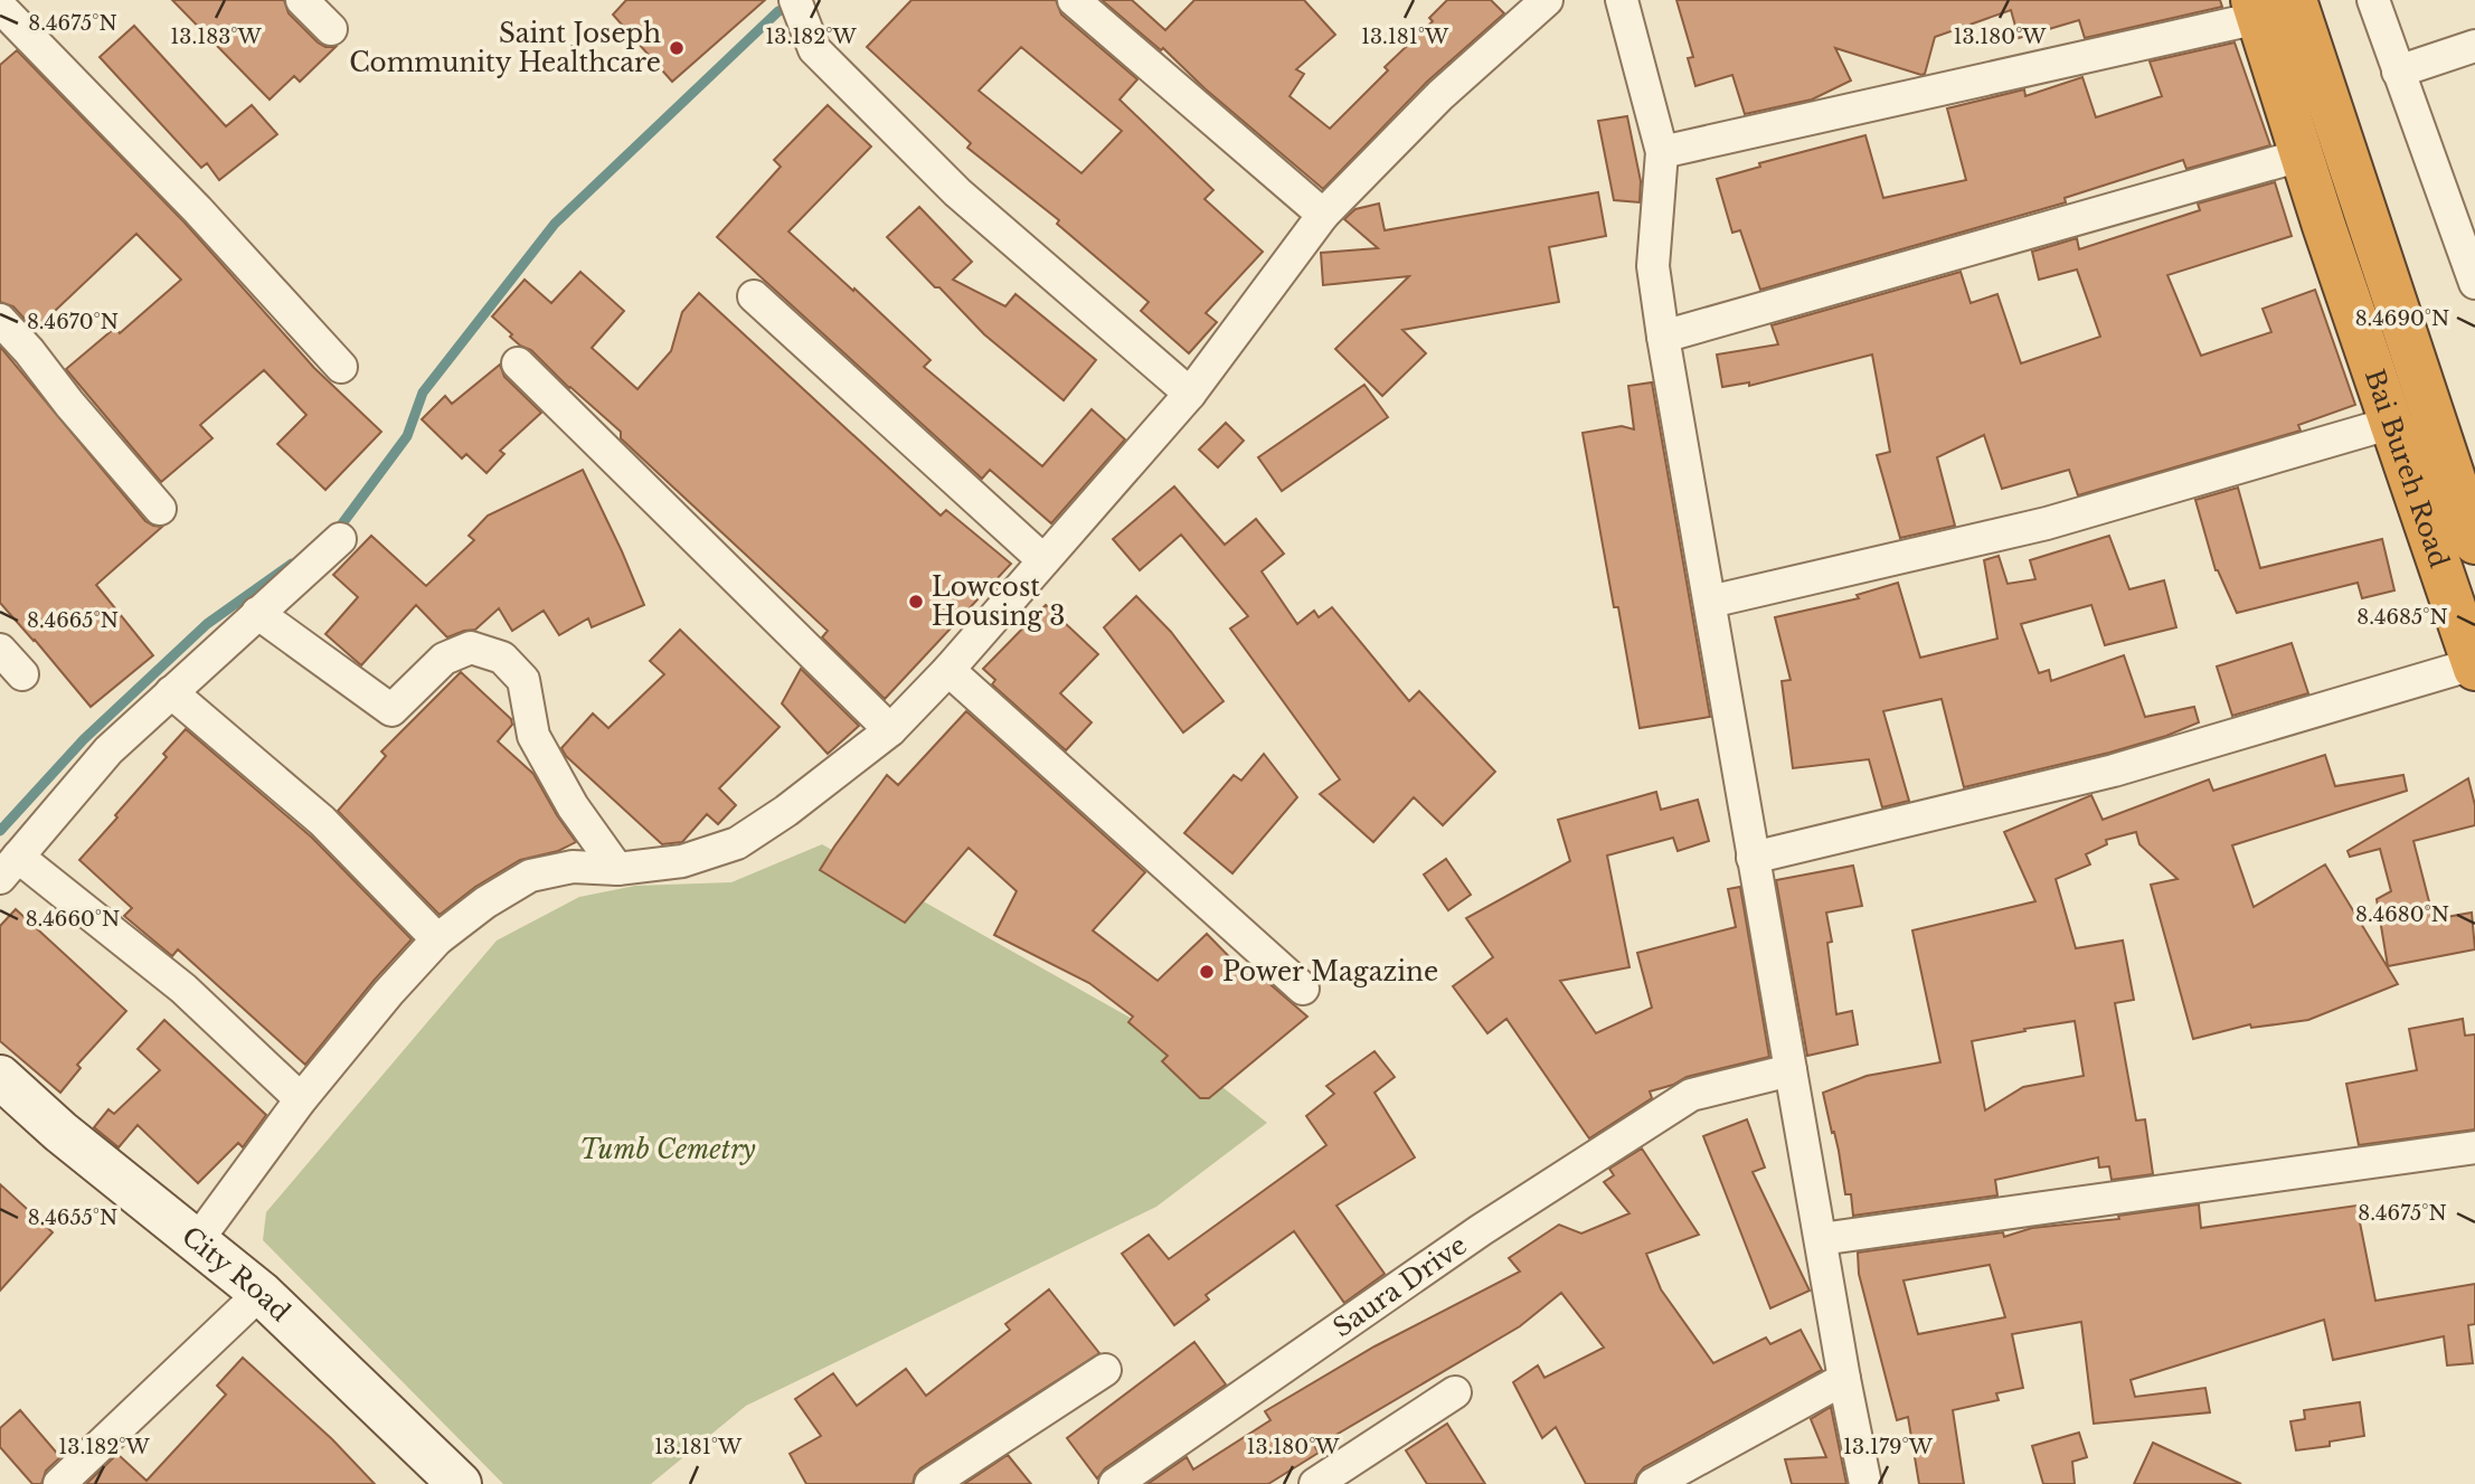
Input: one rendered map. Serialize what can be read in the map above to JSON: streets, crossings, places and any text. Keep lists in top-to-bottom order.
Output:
{
  "streets": {
    "highway": ["Bai Bureh Road"],
    "main road": ["City Road"],
    "street": ["Saura Drive"]
  },
  "parks": ["Tumb Cemetry"],
  "places": ["Saint Joseph Community Healthcare", "Lowcost Housing 3", "Power Magazine"],
  "coordinates": [
    "8.4675°N",
    "13.182°W",
    "13.181°W",
    "13.180°W",
    "13.183°W",
    "8.4690°N",
    "8.4670°N",
    "8.4685°N",
    "8.4665°N",
    "8.4680°N",
    "8.4660°N",
    "8.4655°N",
    "13.179°W"
  ]
}
